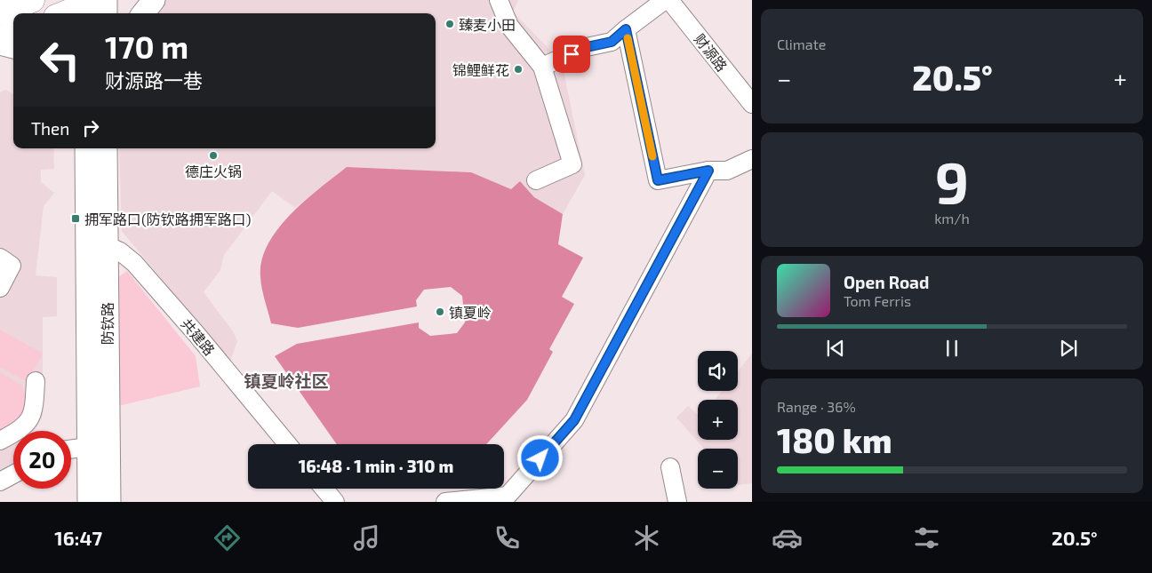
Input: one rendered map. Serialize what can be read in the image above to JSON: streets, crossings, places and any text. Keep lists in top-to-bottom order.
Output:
{
  "streets": {
    "main road": ["防钦路"],
    "street": ["财源路", "共建路"]
  },
  "crossings": [
    ["防钦路", "共建路"]
  ],
  "districts": ["镇夏岭社区"],
  "places": {
    "other": [
      "臻麦小田",
      "锦鲤鲜花",
      "德庄火锅",
      "镇夏岭"
    ],
    "transit": ["拥军路口(防钦路拥军路口)"]
  },
  "page": {
    "tile": [
      "Climate",
      ["9", "km/h"],
      ["Range · 36%", "180 km"]
    ],
    "turn": ["170 m", "财源路一巷"],
    "heat": ["−", "20.5°", "+"],
    "then": "Then",
    "song": ["Open Road", "Tom Ferris"],
    "map_buttons": ["+", "−"],
    "limit": "20",
    "trip": "16:48 · 1 min · 310 m",
    "tabs": ["16:47", "20.5°"]
  }
}
